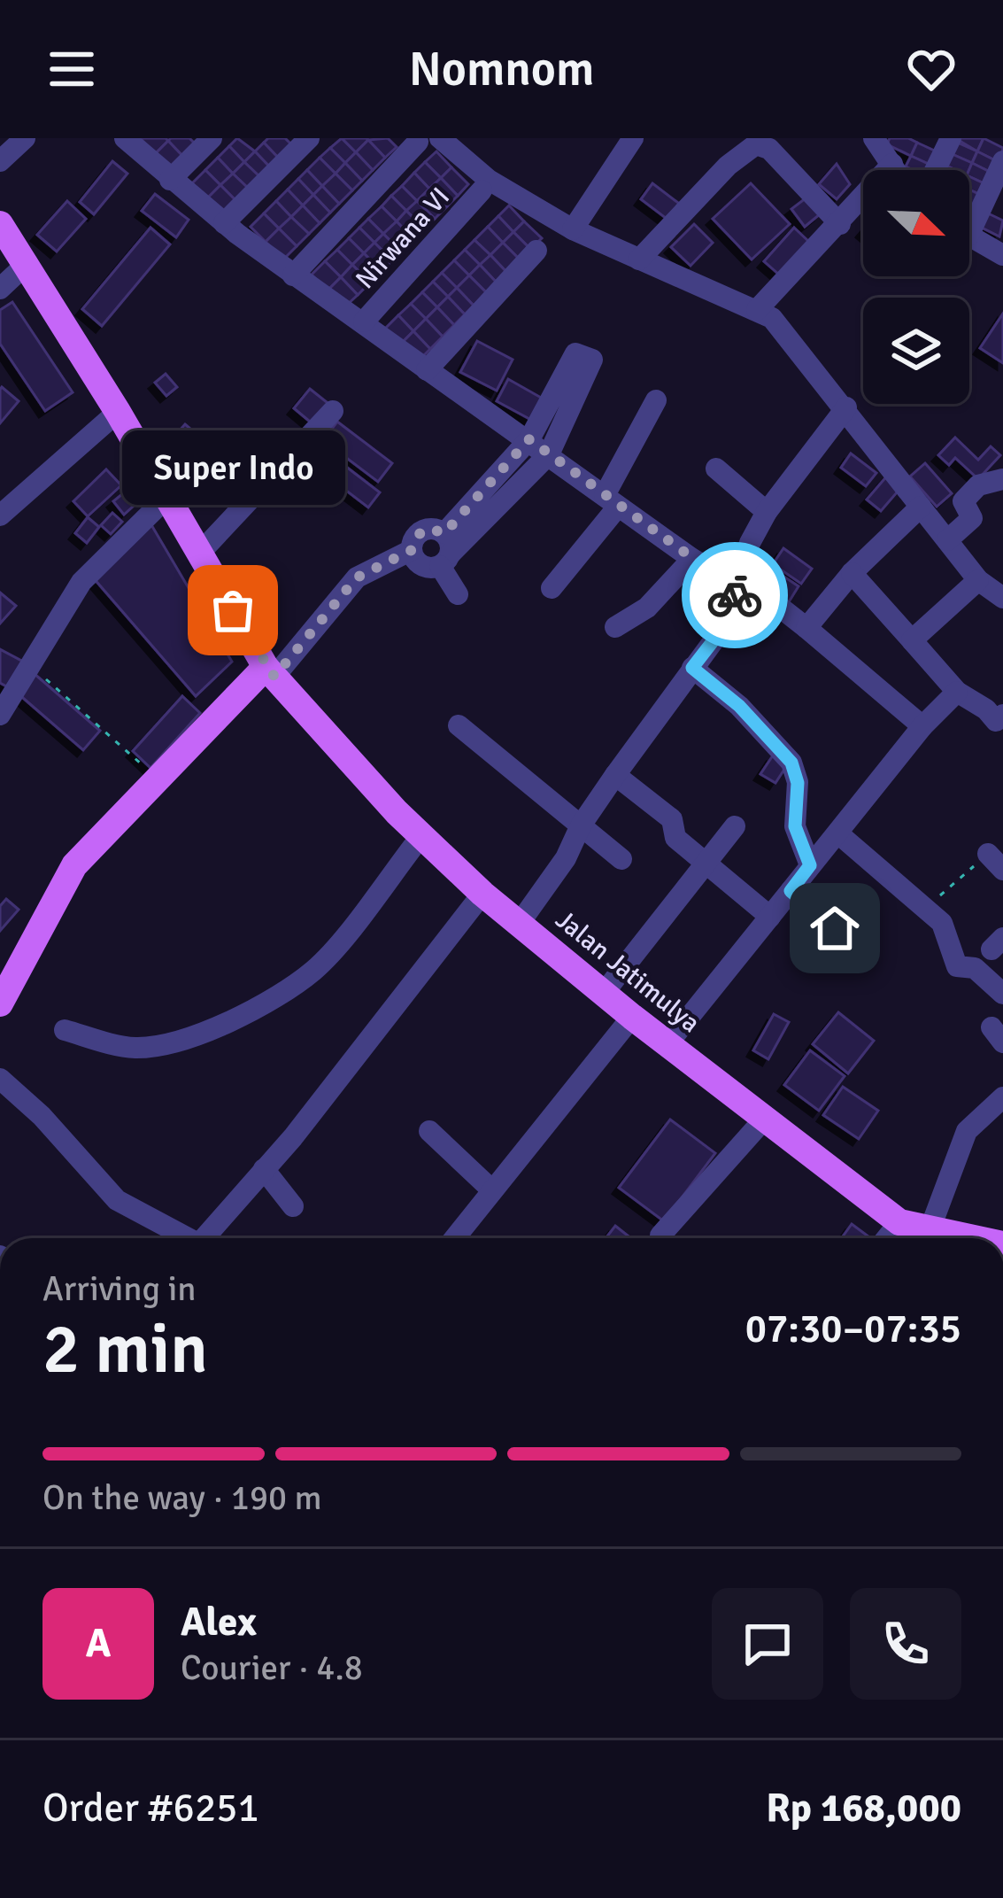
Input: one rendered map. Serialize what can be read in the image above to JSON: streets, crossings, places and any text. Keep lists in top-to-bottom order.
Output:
{
  "streets": {
    "main road": ["Jalan Jatimulya"],
    "street": ["Nirwana VI"]
  },
  "places": ["Super Indo"],
  "north": "bottom right",
  "page": {
    "header": "Nomnom",
    "bubble": "Super Indo",
    "heading": ["2 min", "Arriving in", "07:30–07:35"],
    "panel": [
      "Alex",
      "Courier · 4.8",
      "Order #6251",
      "Rp 168,000"
    ],
    "bar": "On the way · 190 m",
    "round": "A"
  }
}
